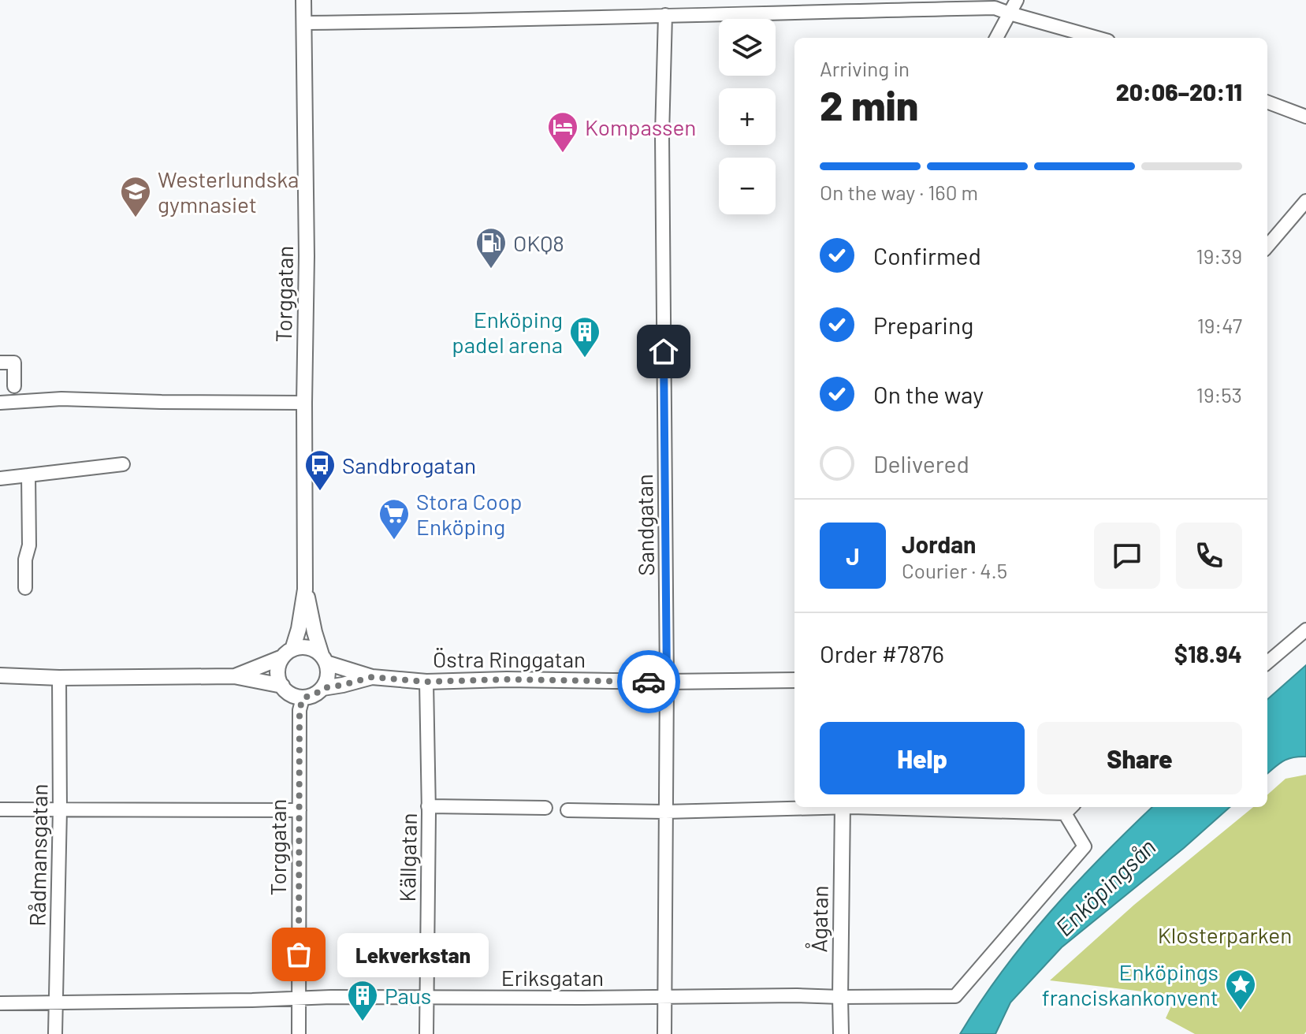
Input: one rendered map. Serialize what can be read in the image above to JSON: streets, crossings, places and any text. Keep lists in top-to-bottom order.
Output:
{
  "streets": {
    "street": [
      "Torggatan",
      "Sandgatan",
      "Östra Ringgatan",
      "Rådmansgatan",
      "Källgatan",
      "Ågatan",
      "Eriksgatan"
    ]
  },
  "crossings": [
    ["Torggatan", "Östra Ringgatan"],
    ["Torggatan", "Eriksgatan"],
    ["Sandgatan", "Östra Ringgatan"],
    ["Sandgatan", "Eriksgatan"],
    ["Östra Ringgatan", "Källgatan"],
    ["Rådmansgatan", "Eriksgatan"],
    ["Källgatan", "Eriksgatan"],
    ["Ågatan", "Eriksgatan"]
  ],
  "water": ["Enköpingsån"],
  "parks": ["Klosterparken"],
  "places": {
    "hotel": ["Kompassen"],
    "school or university": ["Westerlundska gymnasiet"],
    "fuel station": ["OKQ8"],
    "building": ["Enköping padel arena", "Paus"],
    "bus stop": ["Sandbrogatan"],
    "supermarket": ["Stora Coop Enköping"],
    "other": ["Lekverkstan"],
    "place": ["Enköpings franciskankonvent"]
  },
  "page": {
    "map_buttons": ["+", "−"],
    "heading": ["2 min", "Arriving in", "20:06–20:11"],
    "panel": [
      "Jordan",
      "Courier · 4.5",
      "Order #7876",
      "$18.94"
    ],
    "bar": "On the way · 160 m",
    "list": [
      ["Confirmed", "19:39"],
      ["Preparing", "19:47"],
      ["On the way", "19:53"],
      "Delivered"
    ],
    "round": "J",
    "buttons": ["Help", "Share"],
    "bubble": "Lekverkstan"
  }
}
